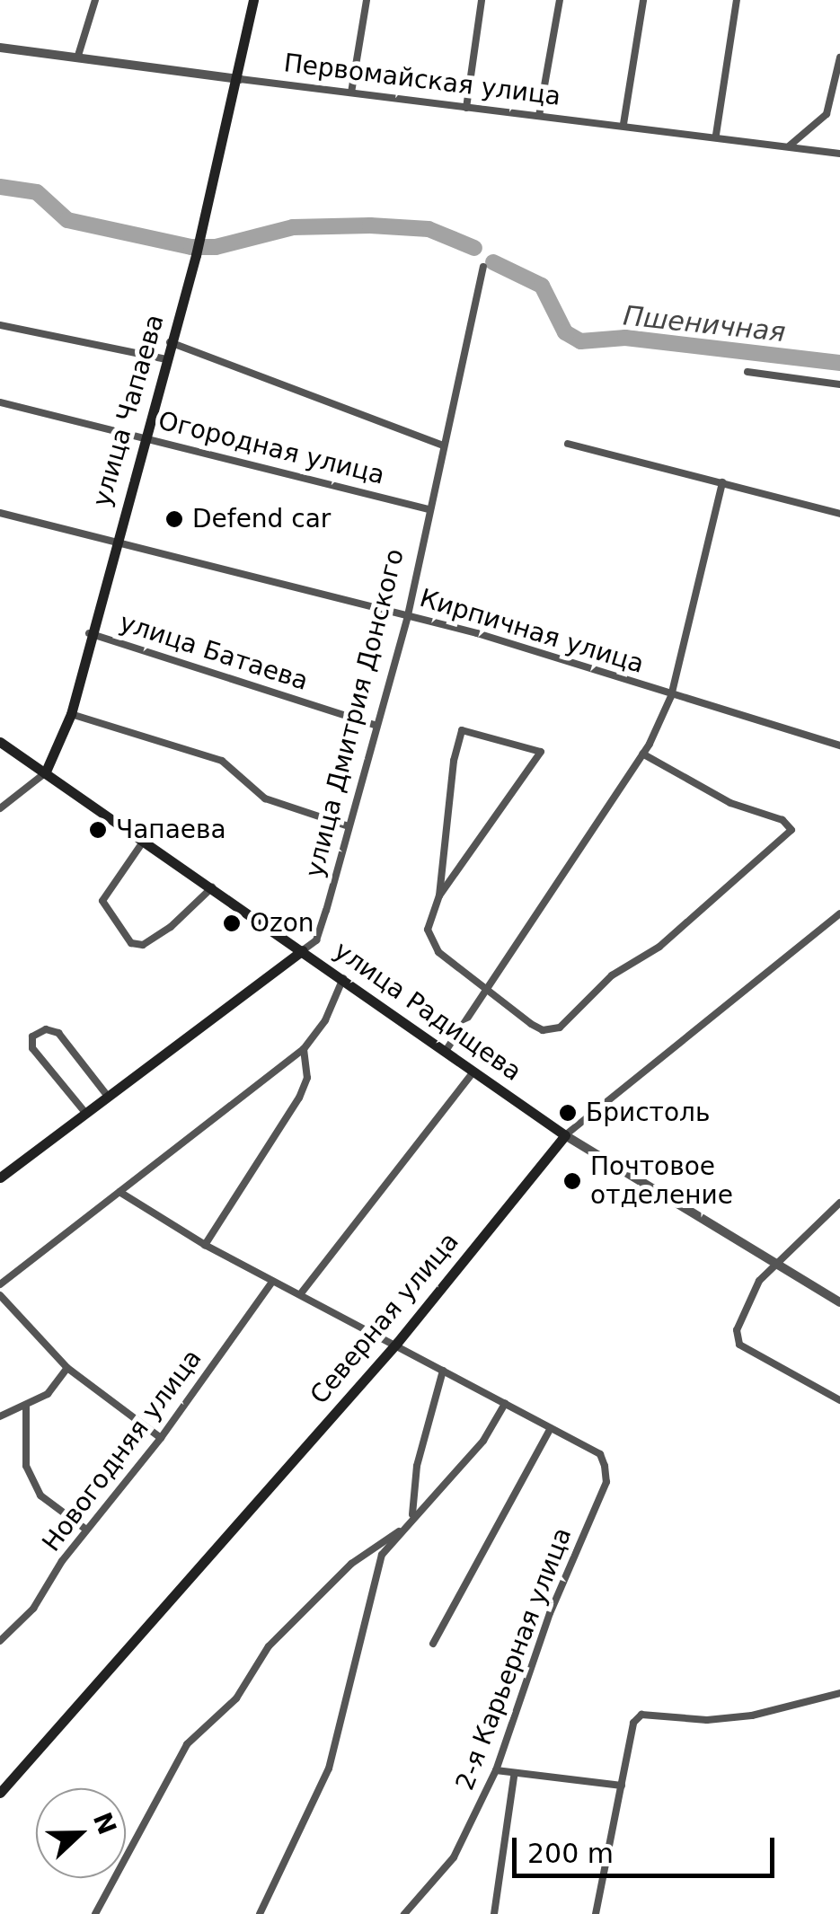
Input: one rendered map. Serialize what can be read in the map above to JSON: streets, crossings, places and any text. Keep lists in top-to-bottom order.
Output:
{
  "streets": {
    "main road": [
      "улица Чапаева",
      "улица Дмитрия Донского",
      "улица Радищева",
      "Северная улица"
    ],
    "street": [
      "Первомайская улица",
      "Огородная улица",
      "Кирпичная улица",
      "улица Батаева",
      "Новогодняя улица",
      "2-я Карьерная улица"
    ]
  },
  "crossings": [
    ["Первомайская улица", "улица Чапаева"],
    ["улица Чапаева", "Огородная улица"],
    ["улица Чапаева", "Кирпичная улица"],
    ["улица Чапаева", "улица Батаева"],
    ["улица Чапаева", "улица Радищева"],
    ["Огородная улица", "улица Дмитрия Донского"],
    ["Кирпичная улица", "улица Дмитрия Донского"],
    ["улица Батаева", "улица Дмитрия Донского"],
    ["улица Дмитрия Донского", "улица Радищева"],
    ["улица Радищева", "Северная улица"]
  ],
  "water": ["Пшеничная"],
  "places": [
    "Defend car",
    "Чапаева",
    "Ozon",
    "Бристоль",
    "Почтовое отделение"
  ],
  "scale_bar": "200 m",
  "north": "right"
}
